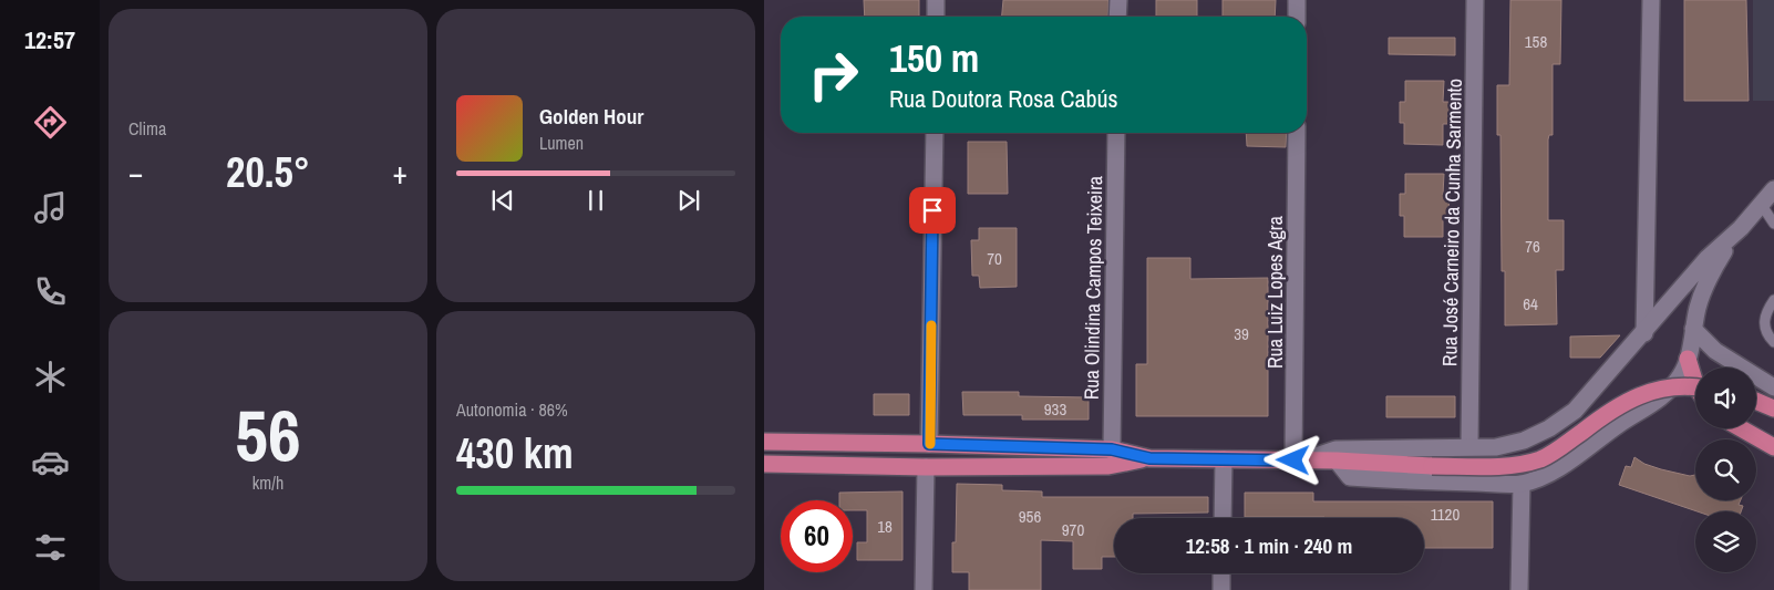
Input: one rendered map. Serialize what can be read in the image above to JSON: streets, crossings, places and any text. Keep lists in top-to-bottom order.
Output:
{
  "streets": {
    "street": ["Rua José Carneiro da Cunha Sarmento", "Rua Olindina Campos Teixeira", "Rua Luiz Lopes Agra"]
  },
  "house_numbers": [
    "158",
    "76",
    "70",
    "64",
    "39",
    "933",
    "1120",
    "956",
    "18",
    "970"
  ],
  "page": {
    "tabs": "12:57",
    "tile": [
      "Clima",
      ["56", "km/h"],
      ["Autonomia · 86%", "430 km"]
    ],
    "turn": ["150 m", "Rua Doutora Rosa Cabús"],
    "song": ["Golden Hour", "Lumen"],
    "heat": ["−", "20.5°", "+"],
    "limit": "60",
    "trip": "12:58 · 1 min · 240 m"
  }
}
